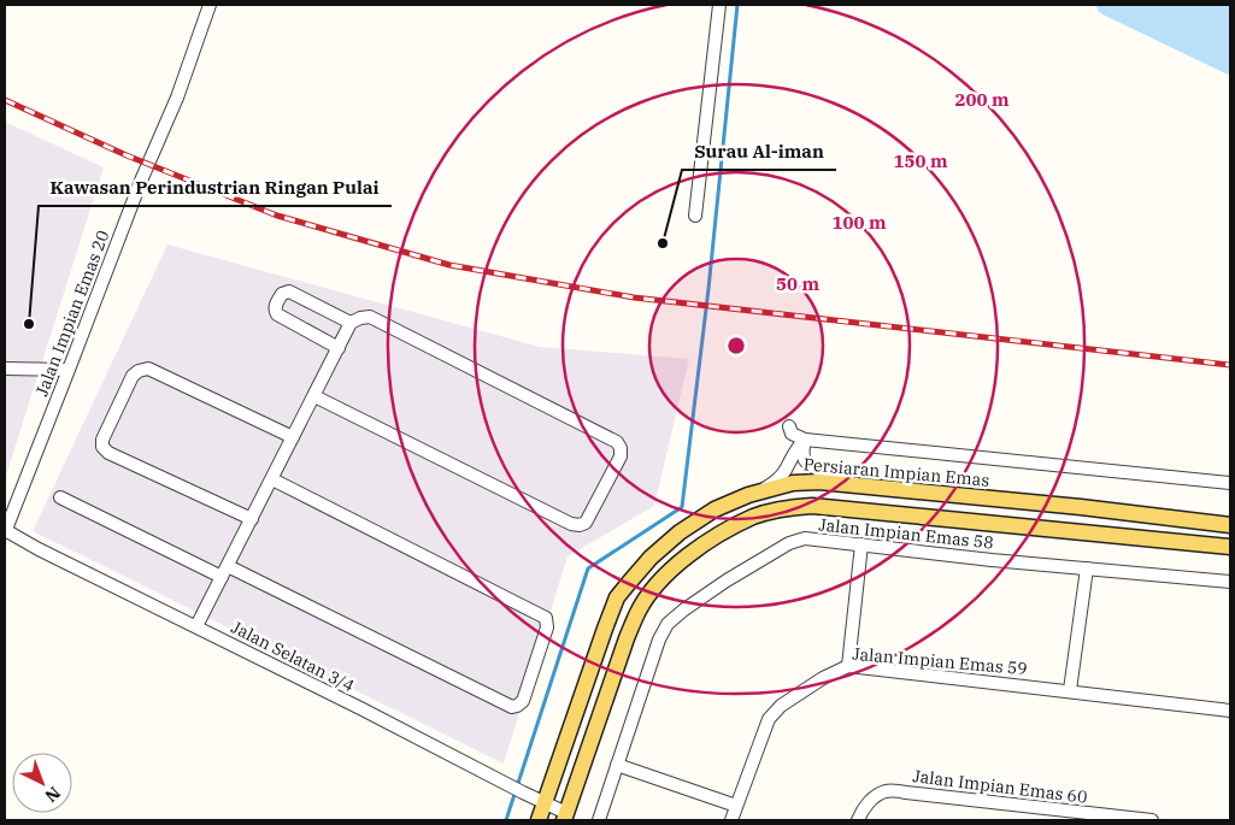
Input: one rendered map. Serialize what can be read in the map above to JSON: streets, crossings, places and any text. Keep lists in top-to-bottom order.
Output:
{
  "streets": {
    "main road": ["Persiaran Impian Emas"],
    "street": [
      "Jalan Impian Emas 20",
      "Jalan Impian Emas 58",
      "Jalan Selatan 3/4",
      "Jalan Impian Emas 59",
      "Jalan Impian Emas 60"
    ]
  },
  "crossings": [
    ["Jalan Impian Emas 20", "Jalan Selatan 3/4"],
    ["Persiaran Impian Emas", "Jalan Selatan 3/4"]
  ],
  "places": ["Surau Al-iman", "Kawasan Perindustrian Ringan Pulai"],
  "north": "bottom right",
  "rings": [
    "200 m",
    "150 m",
    "100 m",
    "50 m"
  ]
}
